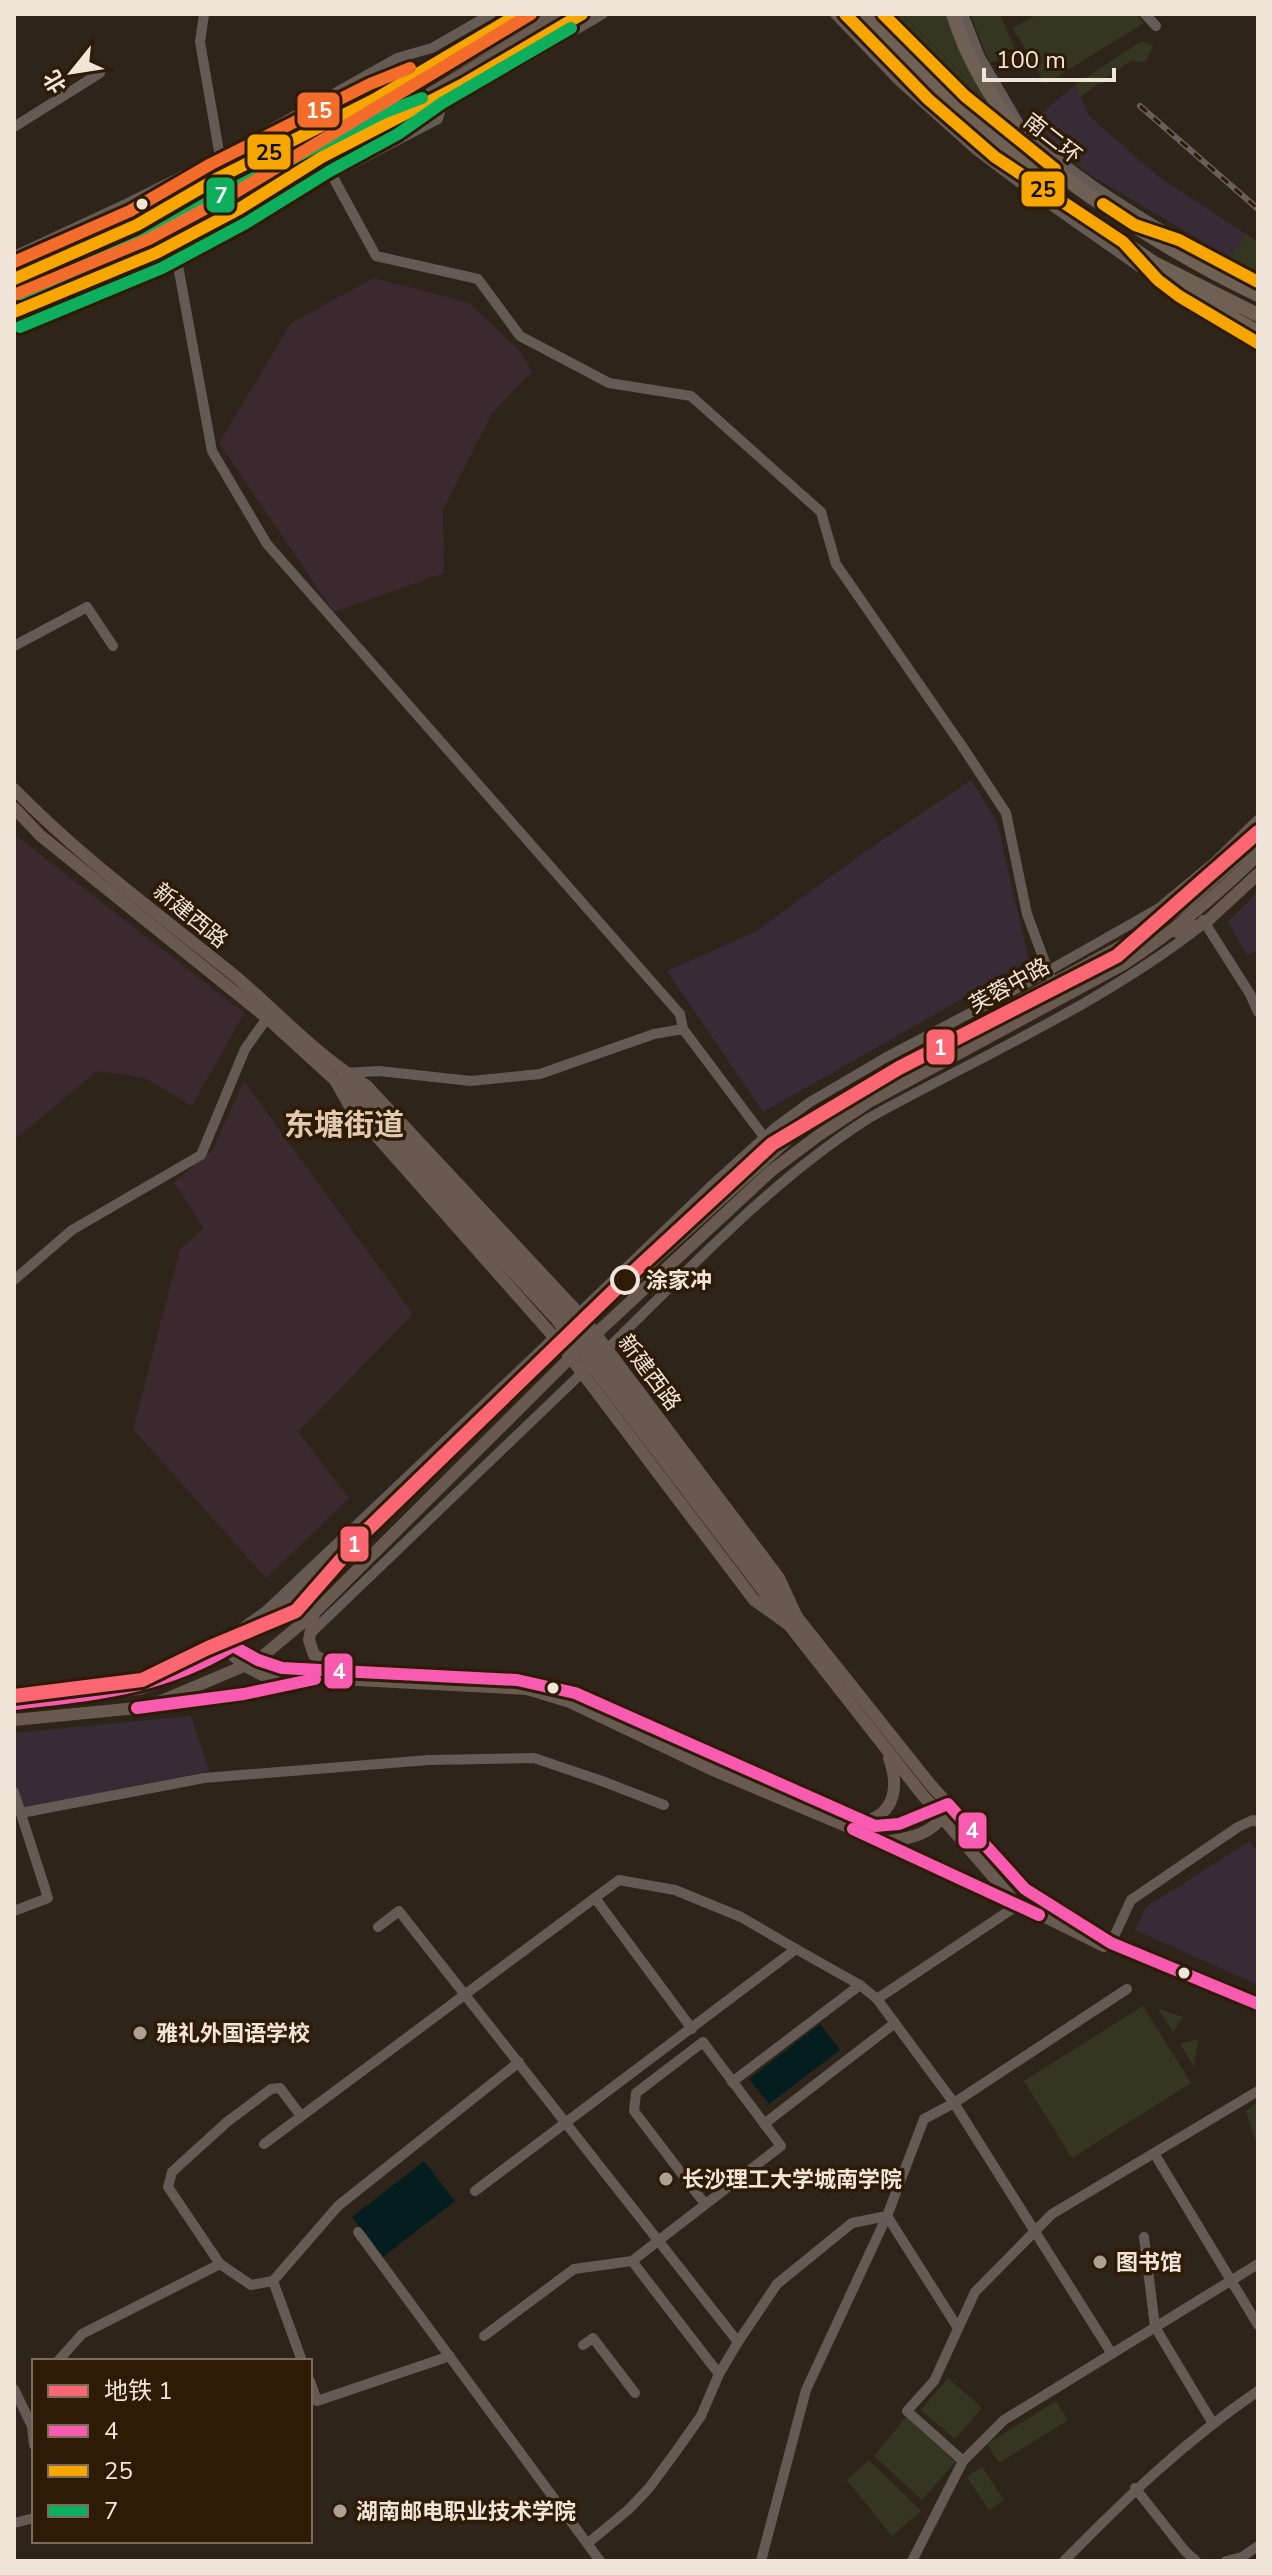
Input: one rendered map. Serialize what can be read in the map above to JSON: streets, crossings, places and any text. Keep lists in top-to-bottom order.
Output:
{
  "streets": {
    "highway": ["南二环"],
    "main road": ["新建西路", "芙蓉中路"]
  },
  "crossings": [
    ["新建西路", "芙蓉中路"]
  ],
  "districts": ["东塘街道"],
  "places": [
    "涂家冲",
    "雅礼外国语学校",
    "长沙理工大学城南学院",
    "图书馆",
    "湖南邮电职业技术学院"
  ],
  "lines": [
    "transit line 25",
    "transit line 15",
    "transit line 7",
    "metro line 1",
    "transit line 4"
  ],
  "legend": [
    "地铁 1",
    "4",
    "25",
    "7"
  ],
  "scale_bar": "100 m",
  "north": "bottom left"
}
